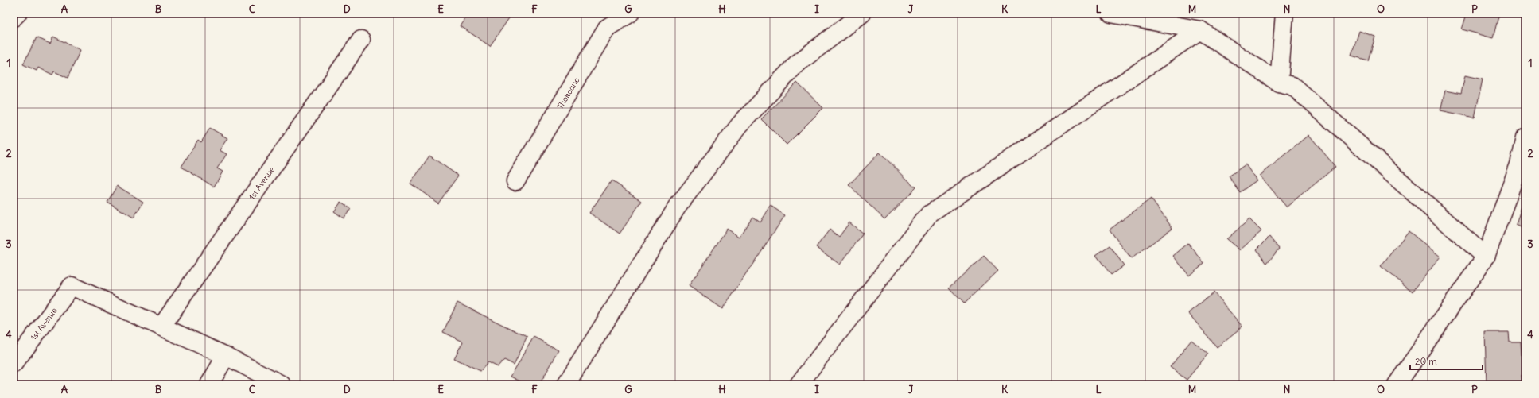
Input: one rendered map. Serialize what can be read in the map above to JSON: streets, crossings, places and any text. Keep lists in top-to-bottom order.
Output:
{
  "streets": {
    "street": ["Thokoane", "1st Avenue"]
  },
  "scale_bar": "20 m",
  "grid": {
    "columns": [
      "A",
      "B",
      "C",
      "D",
      "E",
      "F",
      "G",
      "H",
      "I",
      "J",
      "K",
      "L",
      "M",
      "N",
      "O",
      "P"
    ],
    "rows": [
      "1",
      "2",
      "3",
      "4"
    ]
  }
}
